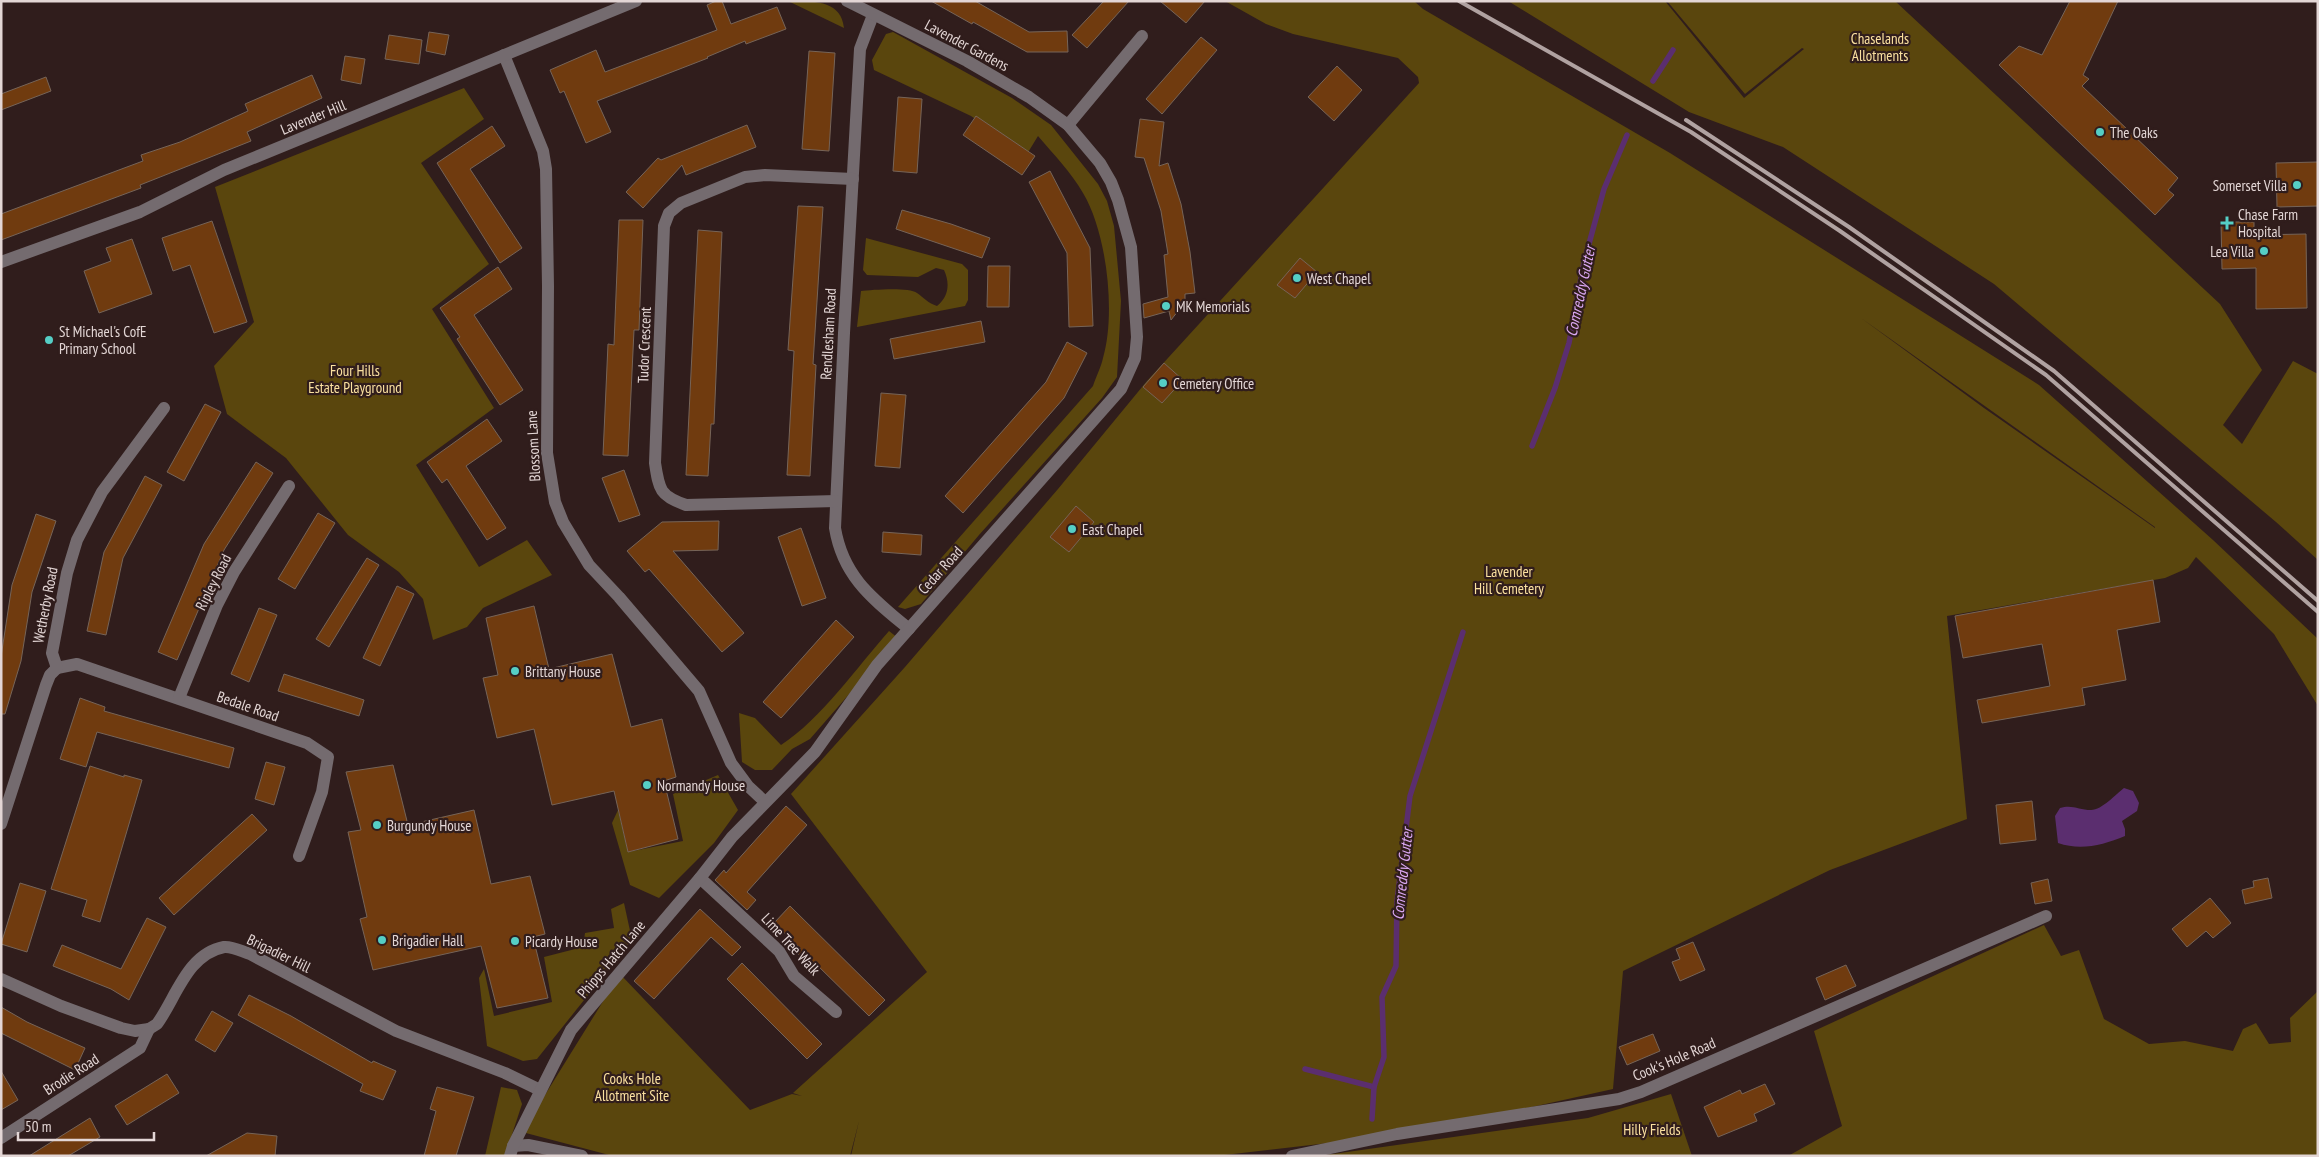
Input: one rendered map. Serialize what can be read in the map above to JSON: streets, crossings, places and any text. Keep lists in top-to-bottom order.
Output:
{
  "streets": {
    "street": [
      "Lavender Gardens",
      "Lavender Hill",
      "Rendlesham Road",
      "Tudor Crescent",
      "Blossom Lane",
      "Cedar Road",
      "Ripley Road",
      "Wetherby Road",
      "Bedale Road",
      "Lime Tree Walk",
      "Brigadier Hill",
      "Phipps Hatch Lane",
      "Cook's Hole Road",
      "Brodie Road"
    ]
  },
  "crossings": [
    ["Lavender Gardens", "Rendlesham Road"],
    ["Lavender Gardens", "Cedar Road"],
    ["Lavender Hill", "Blossom Lane"],
    ["Rendlesham Road", "Tudor Crescent"],
    ["Rendlesham Road", "Cedar Road"],
    ["Blossom Lane", "Cedar Road"],
    ["Blossom Lane", "Phipps Hatch Lane"],
    ["Cedar Road", "Phipps Hatch Lane"],
    ["Ripley Road", "Bedale Road"],
    ["Wetherby Road", "Bedale Road"],
    ["Lime Tree Walk", "Phipps Hatch Lane"],
    ["Brigadier Hill", "Phipps Hatch Lane"],
    ["Brigadier Hill", "Brodie Road"]
  ],
  "water": ["Comreddy Gutter"],
  "parks": [
    "Chaselands Allotments",
    "Four Hills Estate Playground",
    "Lavender Hill Cemetery",
    "Cooks Hole Allotment Site",
    "Hilly Fields"
  ],
  "places": {
    "other": [
      "The Oaks",
      "Somerset Villa",
      "Lea Villa",
      "West Chapel",
      "MK Memorials",
      "St Michael's CofE Primary School",
      "Cemetery Office",
      "East Chapel",
      "Brittany House",
      "Normandy House",
      "Burgundy House",
      "Brigadier Hall",
      "Picardy House"
    ],
    "health": ["Chase Farm Hospital"]
  },
  "scale_bar": "50 m"
}
